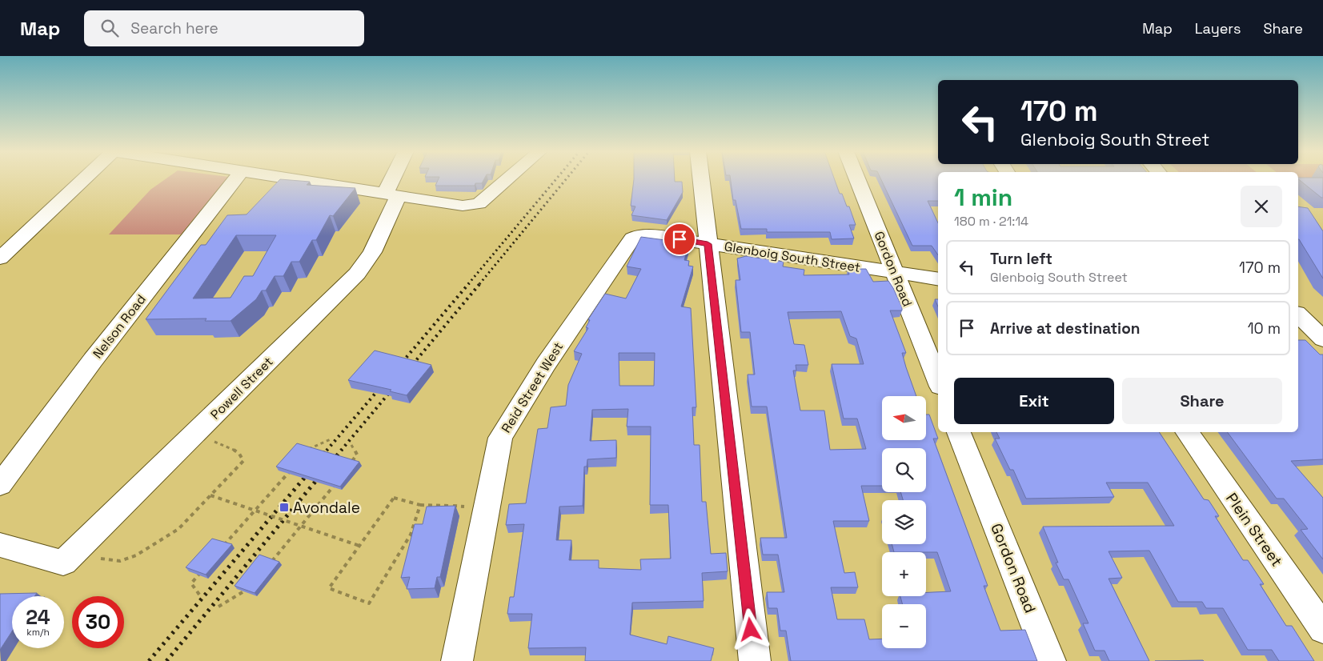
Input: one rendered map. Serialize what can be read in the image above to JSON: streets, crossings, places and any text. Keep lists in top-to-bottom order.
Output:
{
  "streets": {
    "street": [
      "Glenboig South Street",
      "Gordon Road",
      "Nelson Road",
      "Reid Street West",
      "Powell Street",
      "Plein Street"
    ]
  },
  "crossings": [
    ["Glenboig South Street", "Gordon Road"],
    ["Glenboig South Street", "Reid Street West"]
  ],
  "places": {
    "transit": ["Avondale"]
  },
  "north": "left",
  "page": {
    "header": "Map",
    "search": "Search here",
    "nav": ["Map", "Layers", "Share"],
    "turn": ["170 m", "Glenboig South Street"],
    "heading": ["1 min", "180 m · 21:14"],
    "list": [
      {
        "name": "Turn left",
        "note": "Glenboig South Street",
        "value": "170 m"
      },
      {
        "name": "Arrive at destination",
        "value": "10 m"
      }
    ],
    "buttons": ["Exit", "Share"],
    "map_buttons": ["+", "−"],
    "speed": "24 km/h",
    "limit": "30"
  }
}
